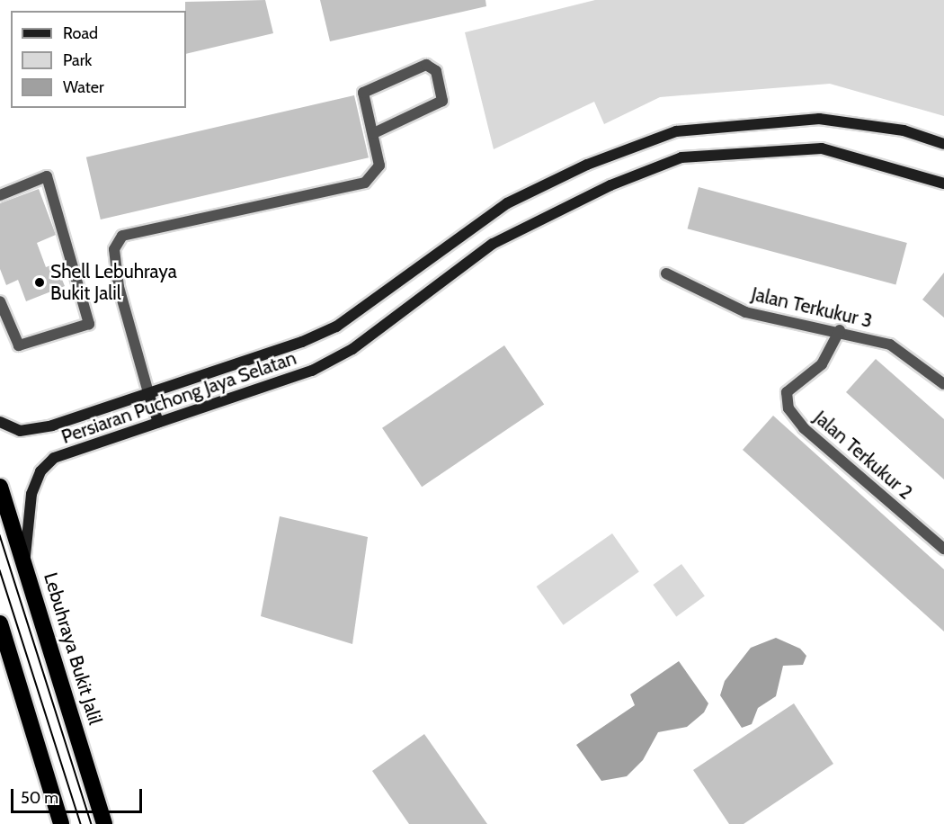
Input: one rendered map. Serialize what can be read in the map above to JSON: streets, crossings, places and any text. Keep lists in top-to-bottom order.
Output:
{
  "streets": {
    "highway": ["Lebuhraya Bukit Jalil"],
    "main road": ["Persiaran Puchong Jaya Selatan"],
    "street": ["Jalan Terkukur 3", "Jalan Terkukur 2"]
  },
  "crossings": [
    ["Jalan Terkukur 3", "Jalan Terkukur 2"],
    ["Persiaran Puchong Jaya Selatan", "Lebuhraya Bukit Jalil"]
  ],
  "places": ["Shell Lebuhraya Bukit Jalil"],
  "legend": ["Road", "Park", "Water"],
  "scale_bar": "50 m"
}
